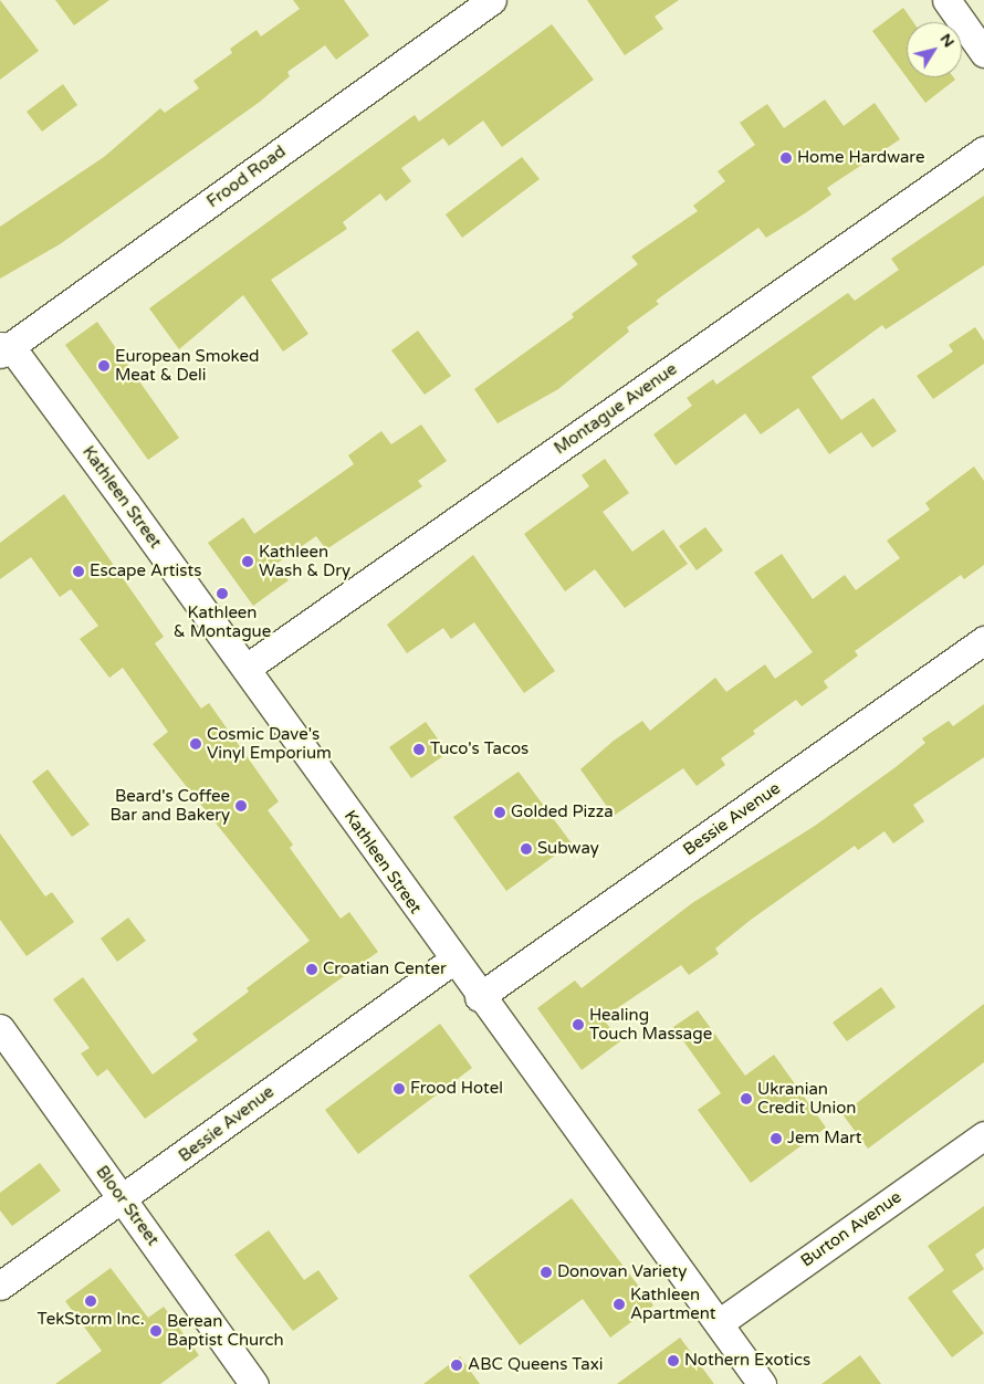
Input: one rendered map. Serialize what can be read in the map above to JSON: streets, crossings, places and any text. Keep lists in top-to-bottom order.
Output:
{
  "streets": {
    "street": [
      "Frood Road",
      "Montague Avenue",
      "Kathleen Street",
      "Bessie Avenue",
      "Bloor Street",
      "Burton Avenue"
    ]
  },
  "crossings": [
    ["Frood Road", "Kathleen Street"],
    ["Montague Avenue", "Kathleen Street"],
    ["Kathleen Street", "Bessie Avenue"],
    ["Kathleen Street", "Burton Avenue"],
    ["Bessie Avenue", "Bloor Street"]
  ],
  "places": [
    "Home Hardware",
    "European Smoked Meat & Deli",
    "Kathleen Wash & Dry",
    "Escape Artists",
    "Kathleen & Montague",
    "Cosmic Dave's Vinyl Emporium",
    "Tuco's Tacos",
    "Beard's Coffee Bar and Bakery",
    "Golded Pizza",
    "Subway",
    "Croatian Center",
    "Healing Touch Massage",
    "Frood Hotel",
    "Ukranian Credit Union",
    "Jem Mart",
    "Donovan Variety",
    "TekStorm Inc.",
    "Kathleen Apartment",
    "Berean Baptist Church",
    "Nothern Exotics",
    "ABC Queens Taxi"
  ],
  "north": "top right"
}
